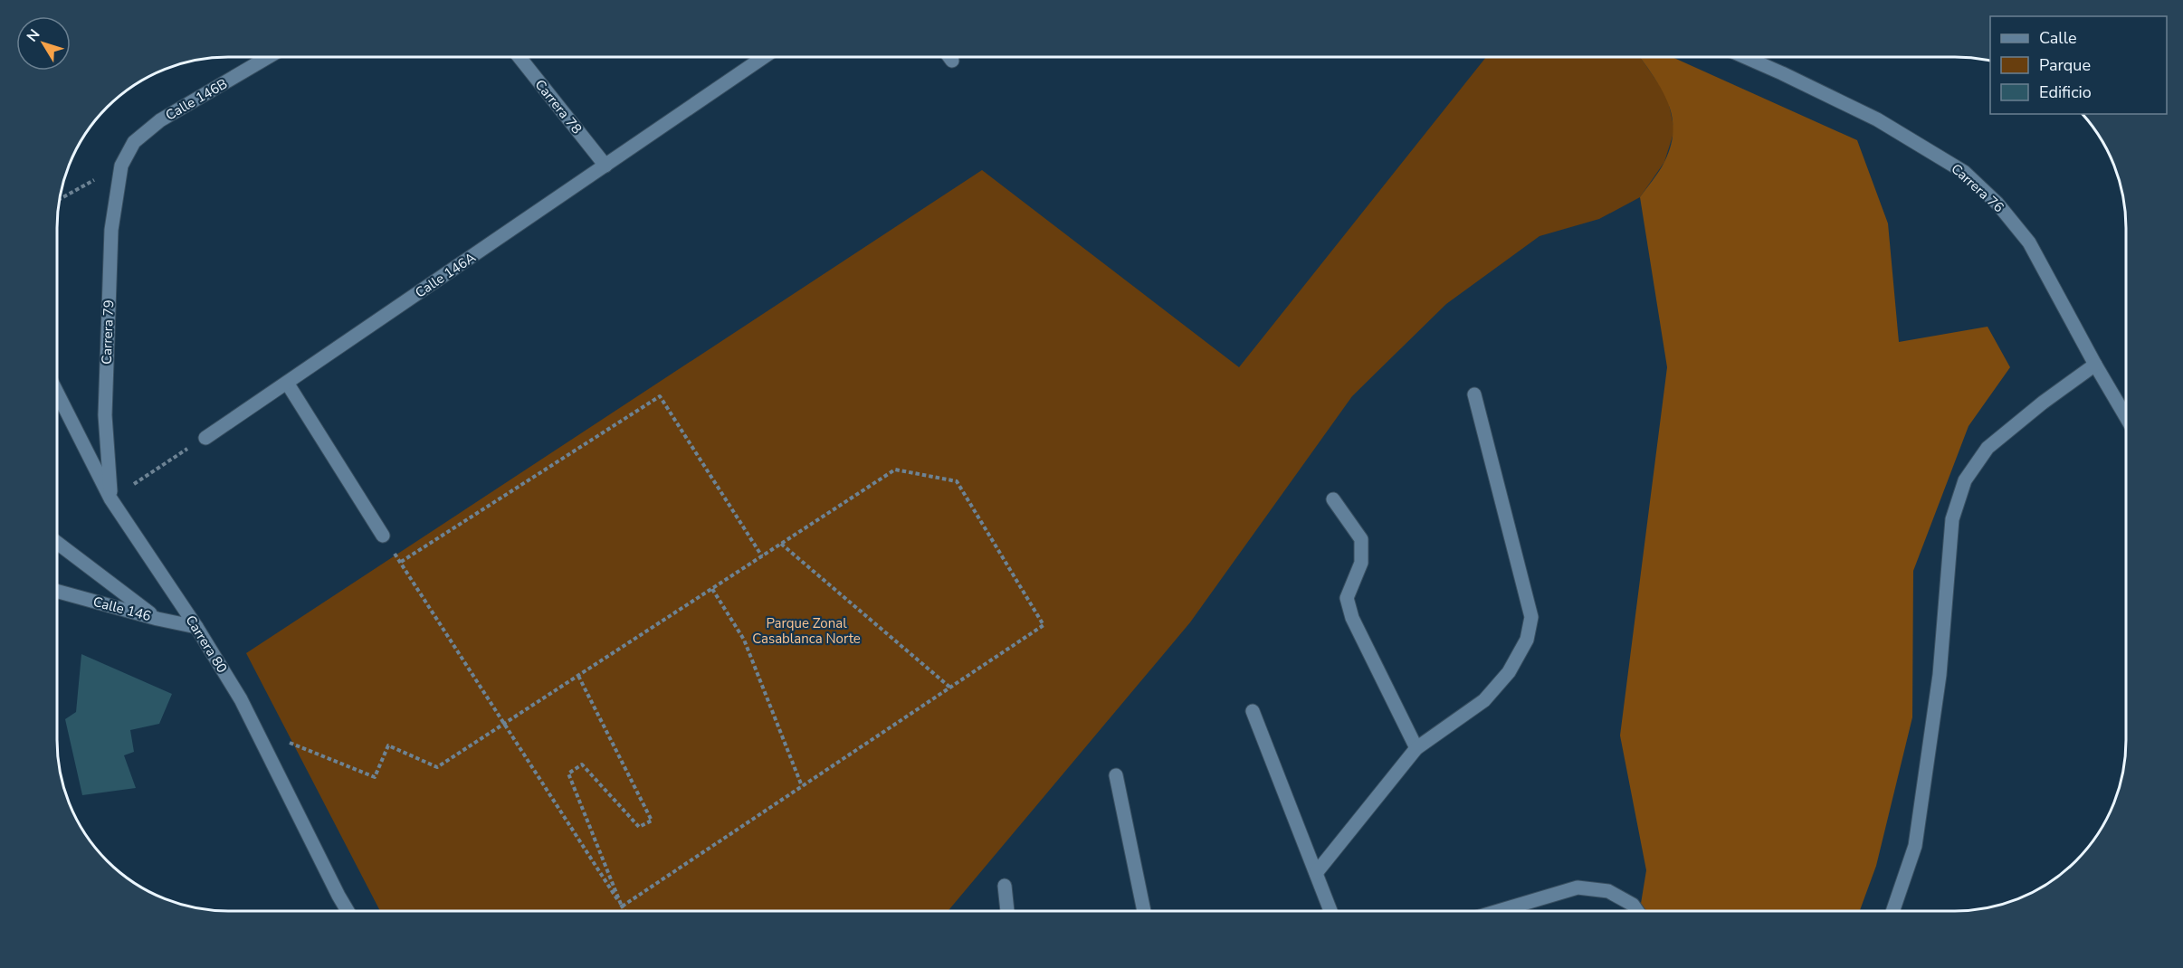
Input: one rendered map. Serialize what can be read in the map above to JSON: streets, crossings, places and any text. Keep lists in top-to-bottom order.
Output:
{
  "streets": {
    "street": [
      "Calle 146B",
      "Carrera 78",
      "Carrera 76",
      "Calle 146A",
      "Carrera 79",
      "Calle 146",
      "Carrera 80"
    ]
  },
  "crossings": [
    ["Calle 146B", "Carrera 79"],
    ["Carrera 78", "Calle 146A"],
    ["Carrera 79", "Carrera 80"],
    ["Calle 146", "Carrera 80"]
  ],
  "parks": ["Parque Zonal Casablanca Norte"],
  "legend": ["Calle", "Parque", "Edificio"],
  "north": "top left"
}
